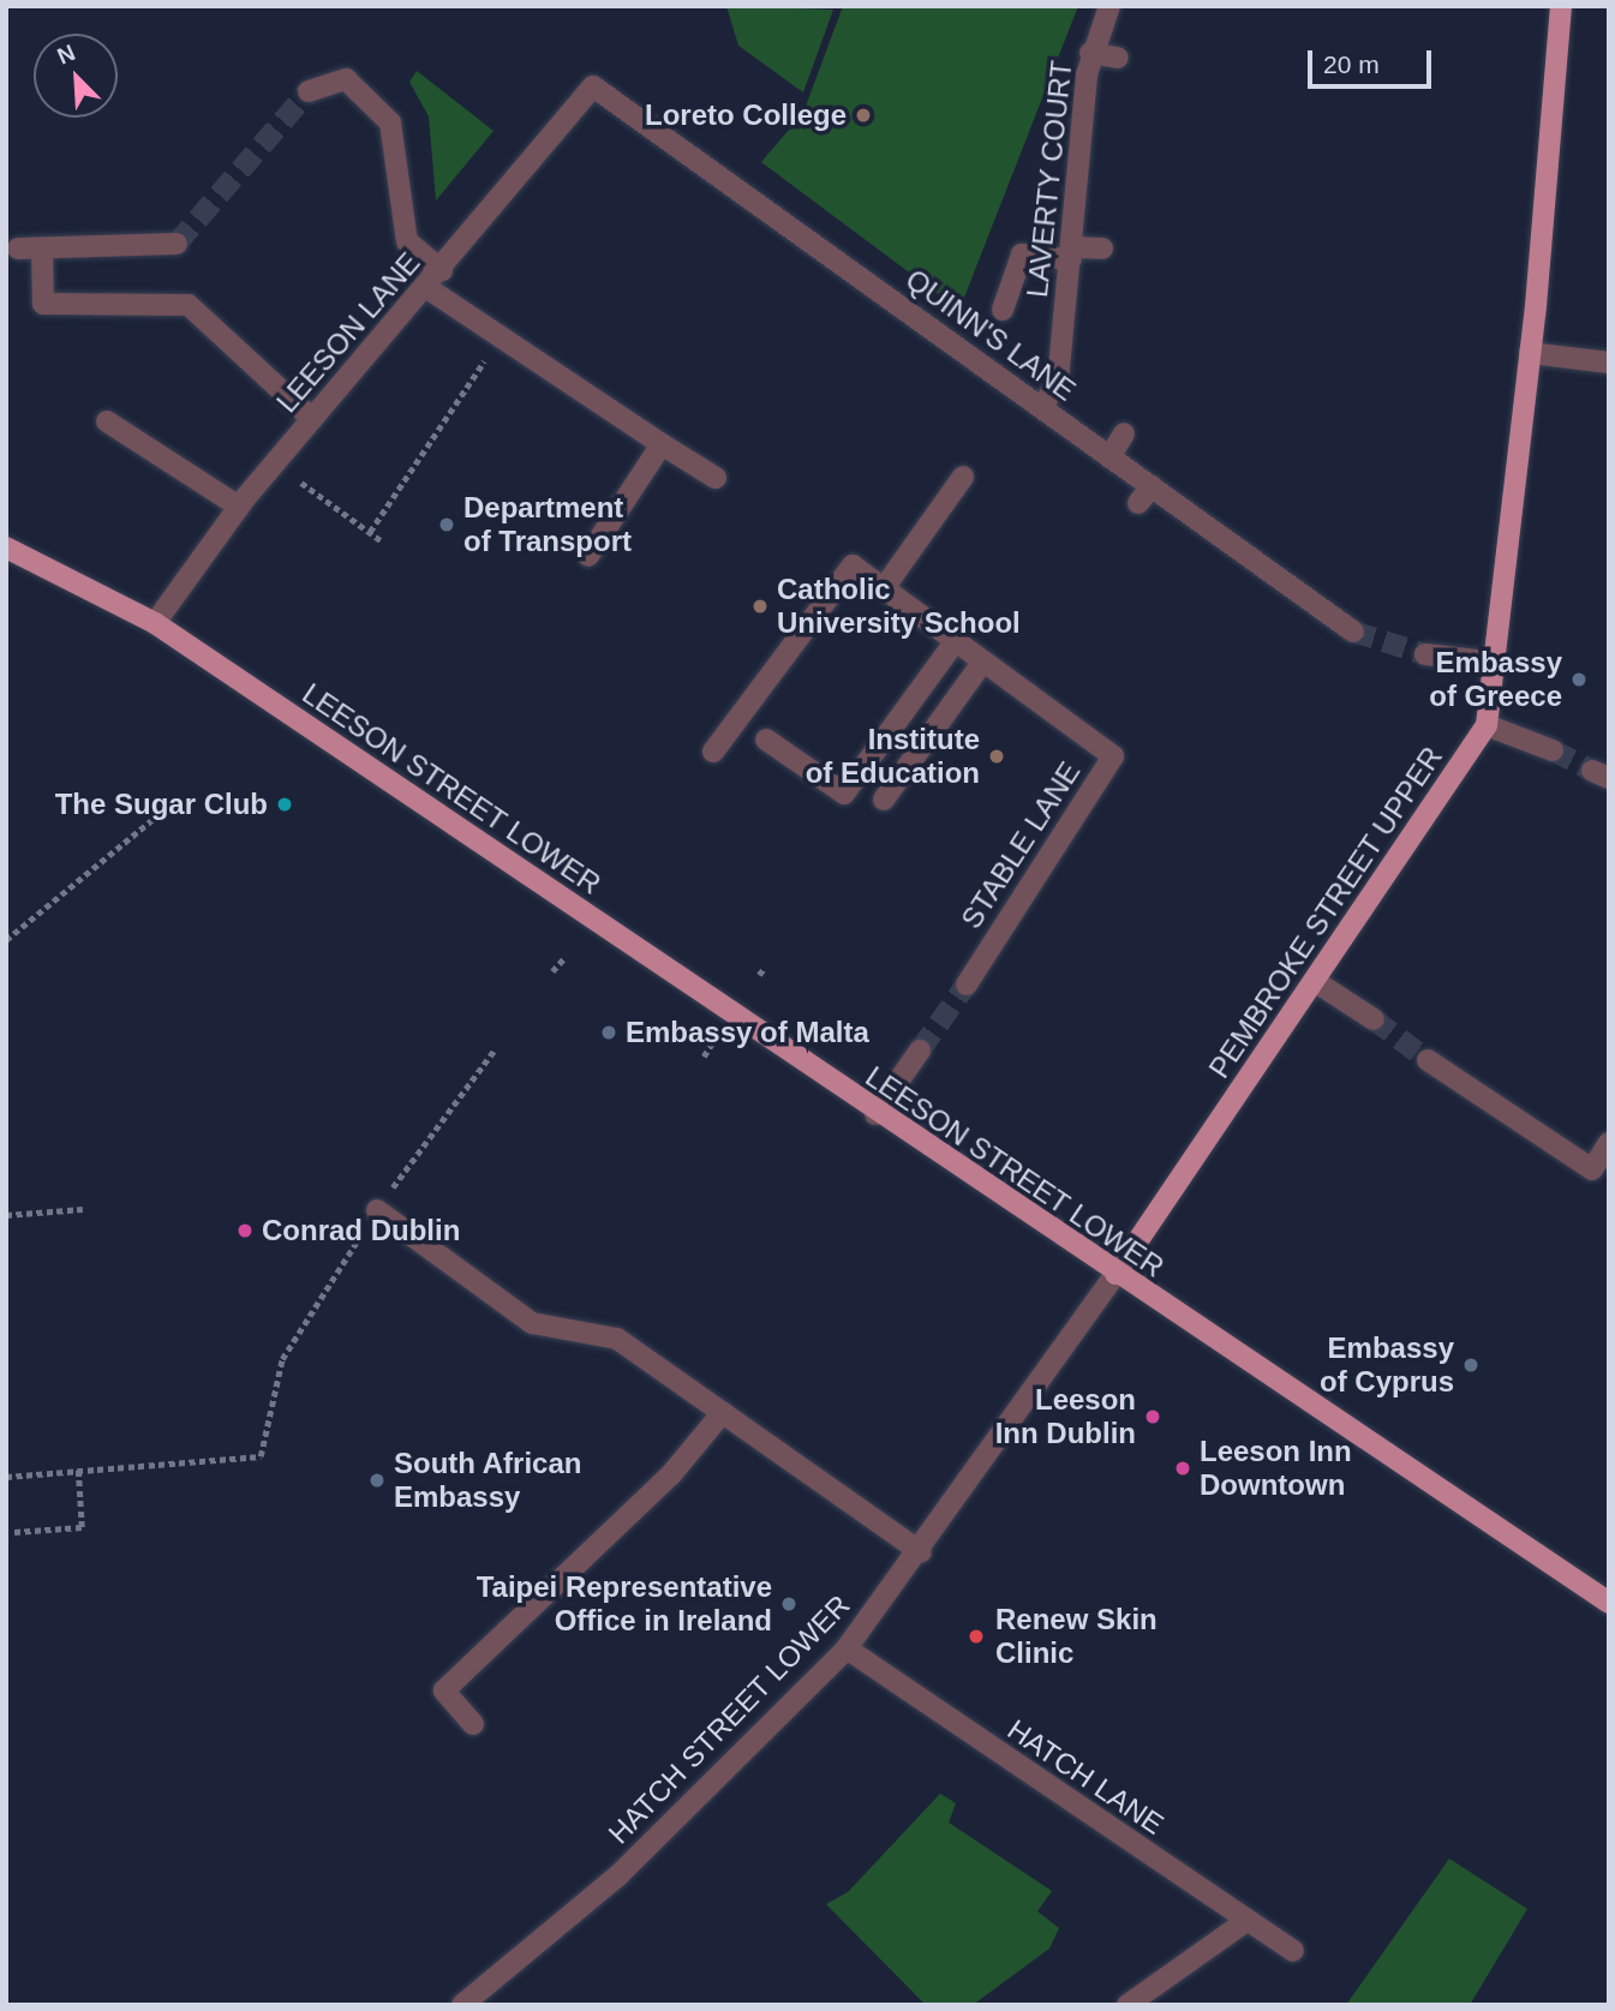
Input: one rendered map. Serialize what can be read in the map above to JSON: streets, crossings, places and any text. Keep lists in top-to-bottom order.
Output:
{
  "streets": {
    "main road": ["LEESON STREET LOWER", "PEMBROKE STREET UPPER"],
    "street": [
      "LAVERTY COURT",
      "LEESON LANE",
      "QUINN'S LANE",
      "STABLE LANE",
      "HATCH STREET LOWER",
      "HATCH LANE"
    ]
  },
  "crossings": [
    ["LAVERTY COURT", "QUINN'S LANE"],
    ["LEESON LANE", "QUINN'S LANE"],
    ["LEESON LANE", "LEESON STREET LOWER"],
    ["LEESON STREET LOWER", "PEMBROKE STREET UPPER"],
    ["LEESON STREET LOWER", "HATCH STREET LOWER"],
    ["PEMBROKE STREET UPPER", "HATCH STREET LOWER"],
    ["HATCH STREET LOWER", "HATCH LANE"]
  ],
  "places": [
    "Loreto College",
    "Department of Transport",
    "Catholic University School",
    "Embassy of Greece",
    "Institute of Education",
    "The Sugar Club",
    "Embassy of Malta",
    "Conrad Dublin",
    "Embassy of Cyprus",
    "Leeson Inn Dublin",
    "Leeson Inn Downtown",
    "South African Embassy",
    "Taipei Representative Office in Ireland",
    "Renew Skin Clinic"
  ],
  "scale_bar": "20 m",
  "north": "top left"
}
